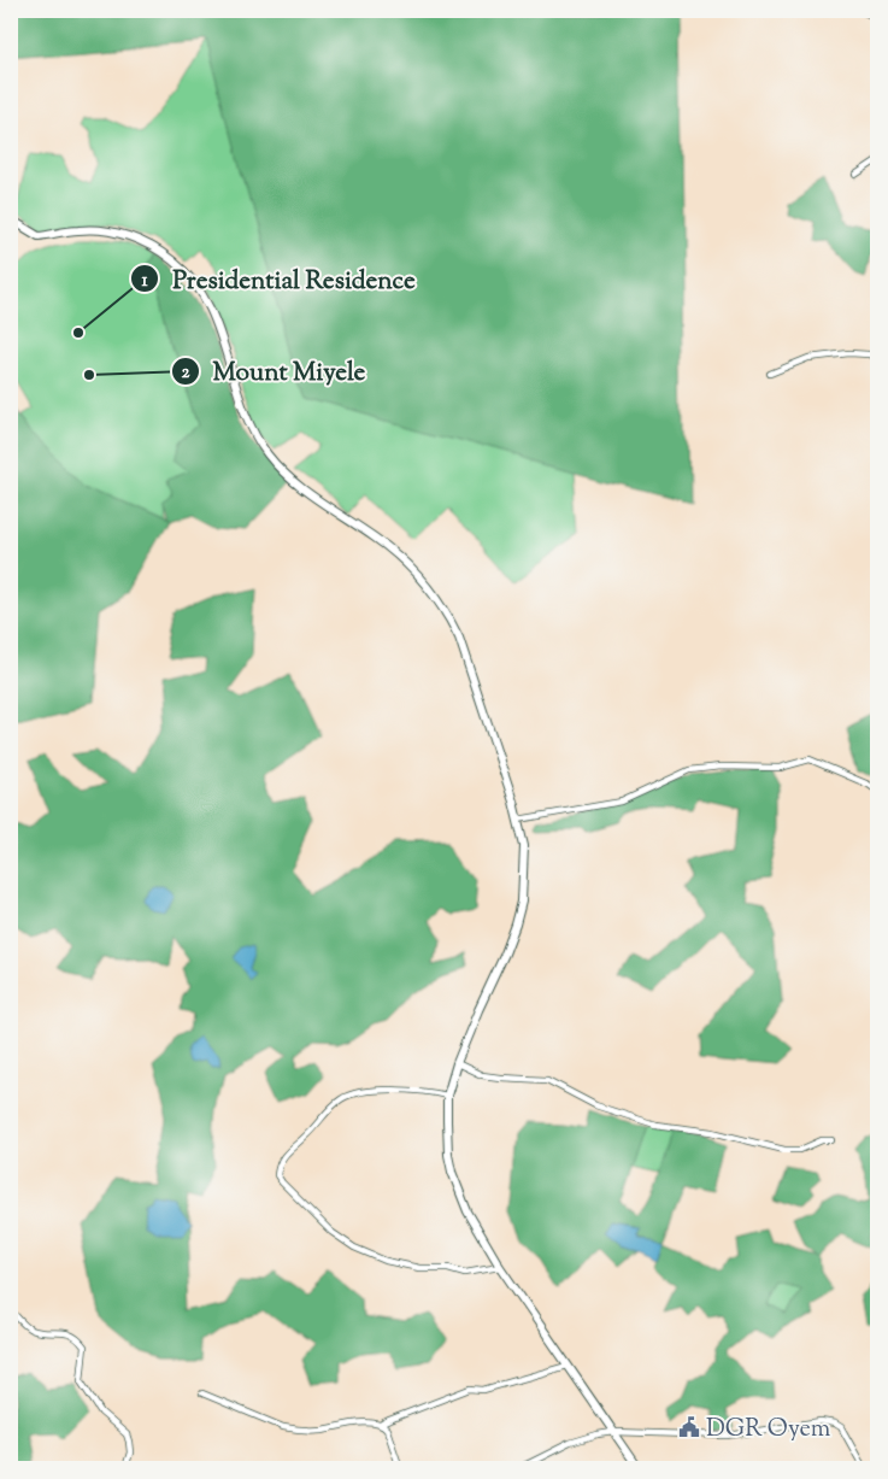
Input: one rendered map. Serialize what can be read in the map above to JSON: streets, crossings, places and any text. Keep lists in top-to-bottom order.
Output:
{
  "places": {
    "other": ["Presidential Residence", "Mount Miyele"],
    "public building": ["DGR Oyem"]
  }
}
